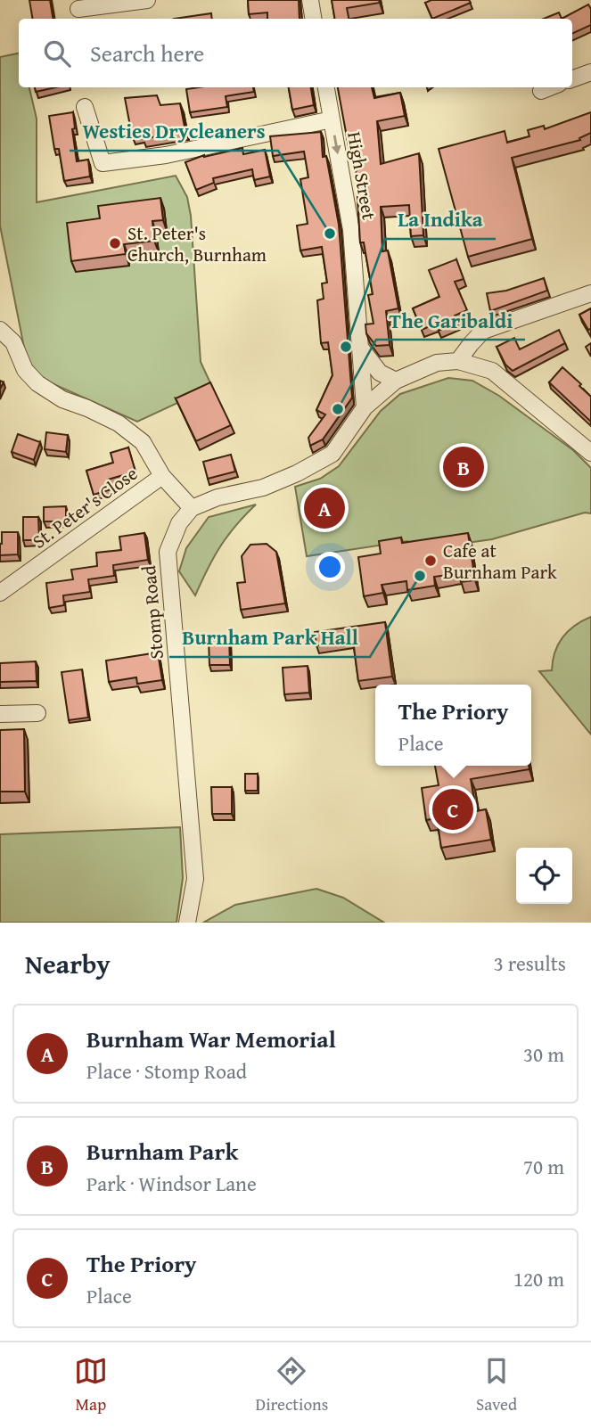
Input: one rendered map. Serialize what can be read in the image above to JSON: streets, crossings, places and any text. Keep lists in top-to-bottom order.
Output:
{
  "streets": {
    "street": ["High Street", "St. Peter's Close", "Stomp Road"]
  },
  "one_way": ["High Street"],
  "places": [
    "Westies Drycleaners",
    "St. Peter's Church, Burnham",
    "La Indika",
    "The Garibaldi",
    "Cafe at Burnham Park",
    "Burnham Park Hall"
  ],
  "page": {
    "search": "Search here",
    "pins": ["B", "A", "C"],
    "popup": ["The Priory", "Place"],
    "heading": ["Nearby", "3 results"],
    "list": [
      {
        "mark": "A",
        "name": "Burnham War Memorial",
        "note": "Place · Stomp Road",
        "value": "30 m"
      },
      {
        "mark": "B",
        "name": "Burnham Park",
        "note": "Park · Windsor Lane",
        "value": "70 m"
      },
      {
        "mark": "C",
        "name": "The Priory",
        "note": "Place",
        "value": "120 m"
      }
    ],
    "nav": ["Map", "Directions", "Saved"]
  }
}
